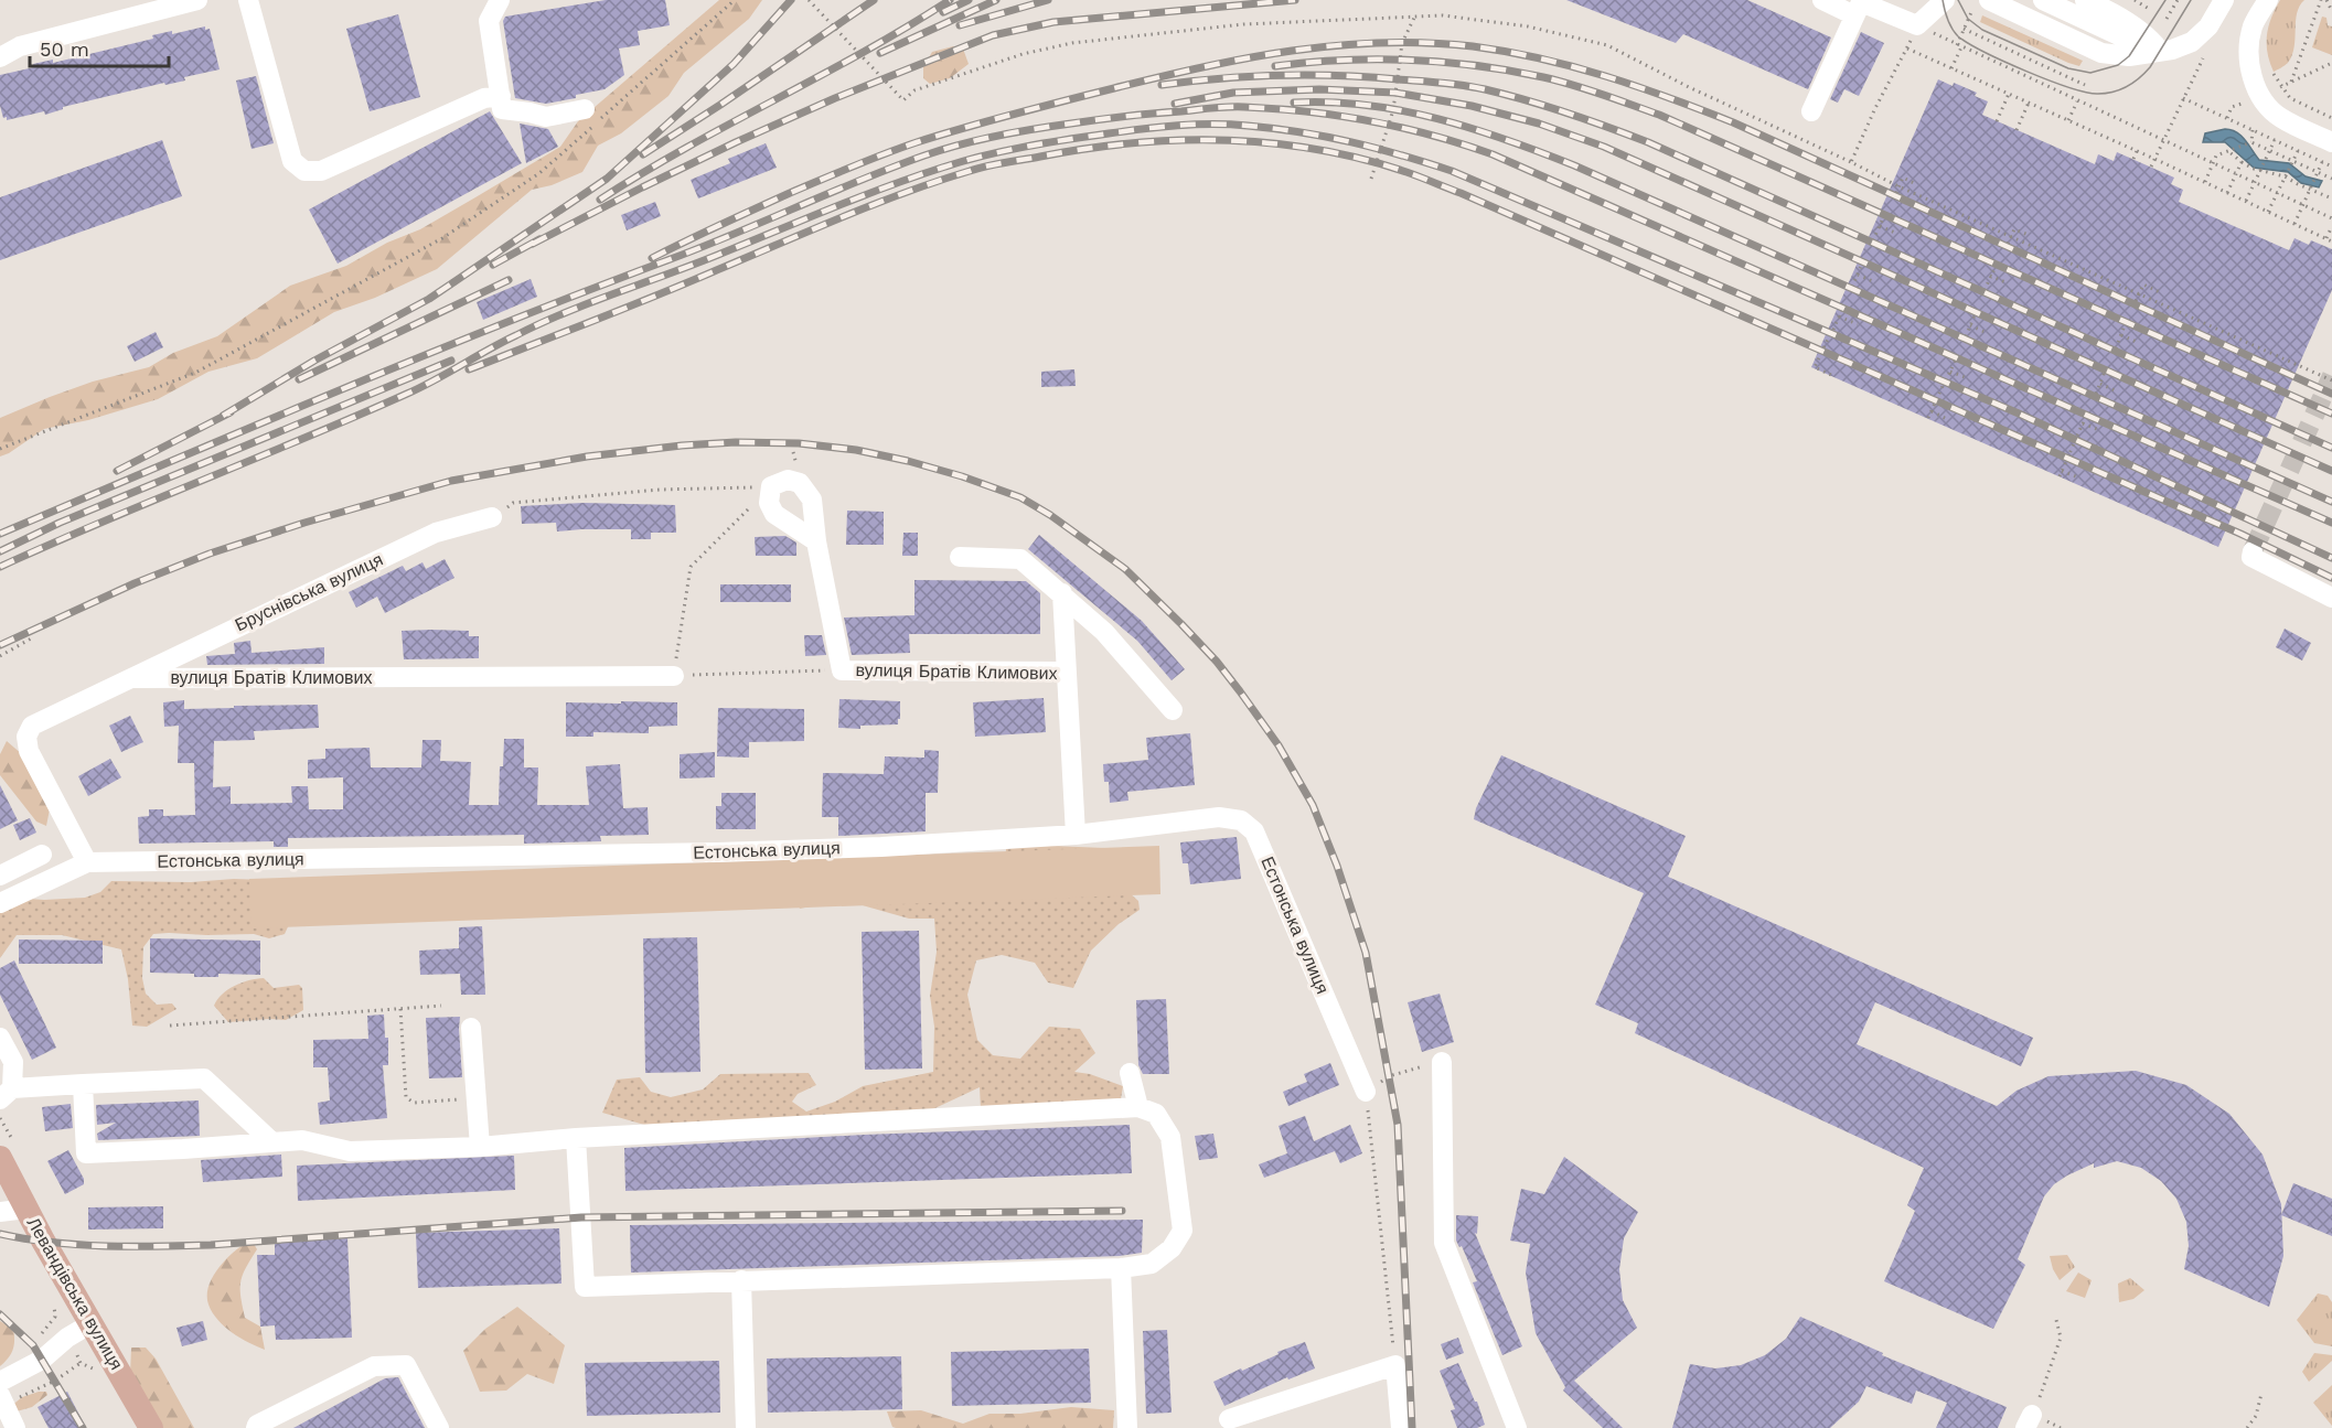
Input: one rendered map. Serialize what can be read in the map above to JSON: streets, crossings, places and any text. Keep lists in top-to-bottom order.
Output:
{
  "streets": {
    "main road": ["Левандівська вулиця"],
    "street": ["Бруснівська вулиця", "вулиця Братів Климових", "Естонська вулиця"]
  },
  "crossings": [
    ["Бруснівська вулиця", "вулиця Братів Климових"],
    ["вулиця Братів Климових", "Естонська вулиця"]
  ],
  "scale_bar": "50 m"
}
